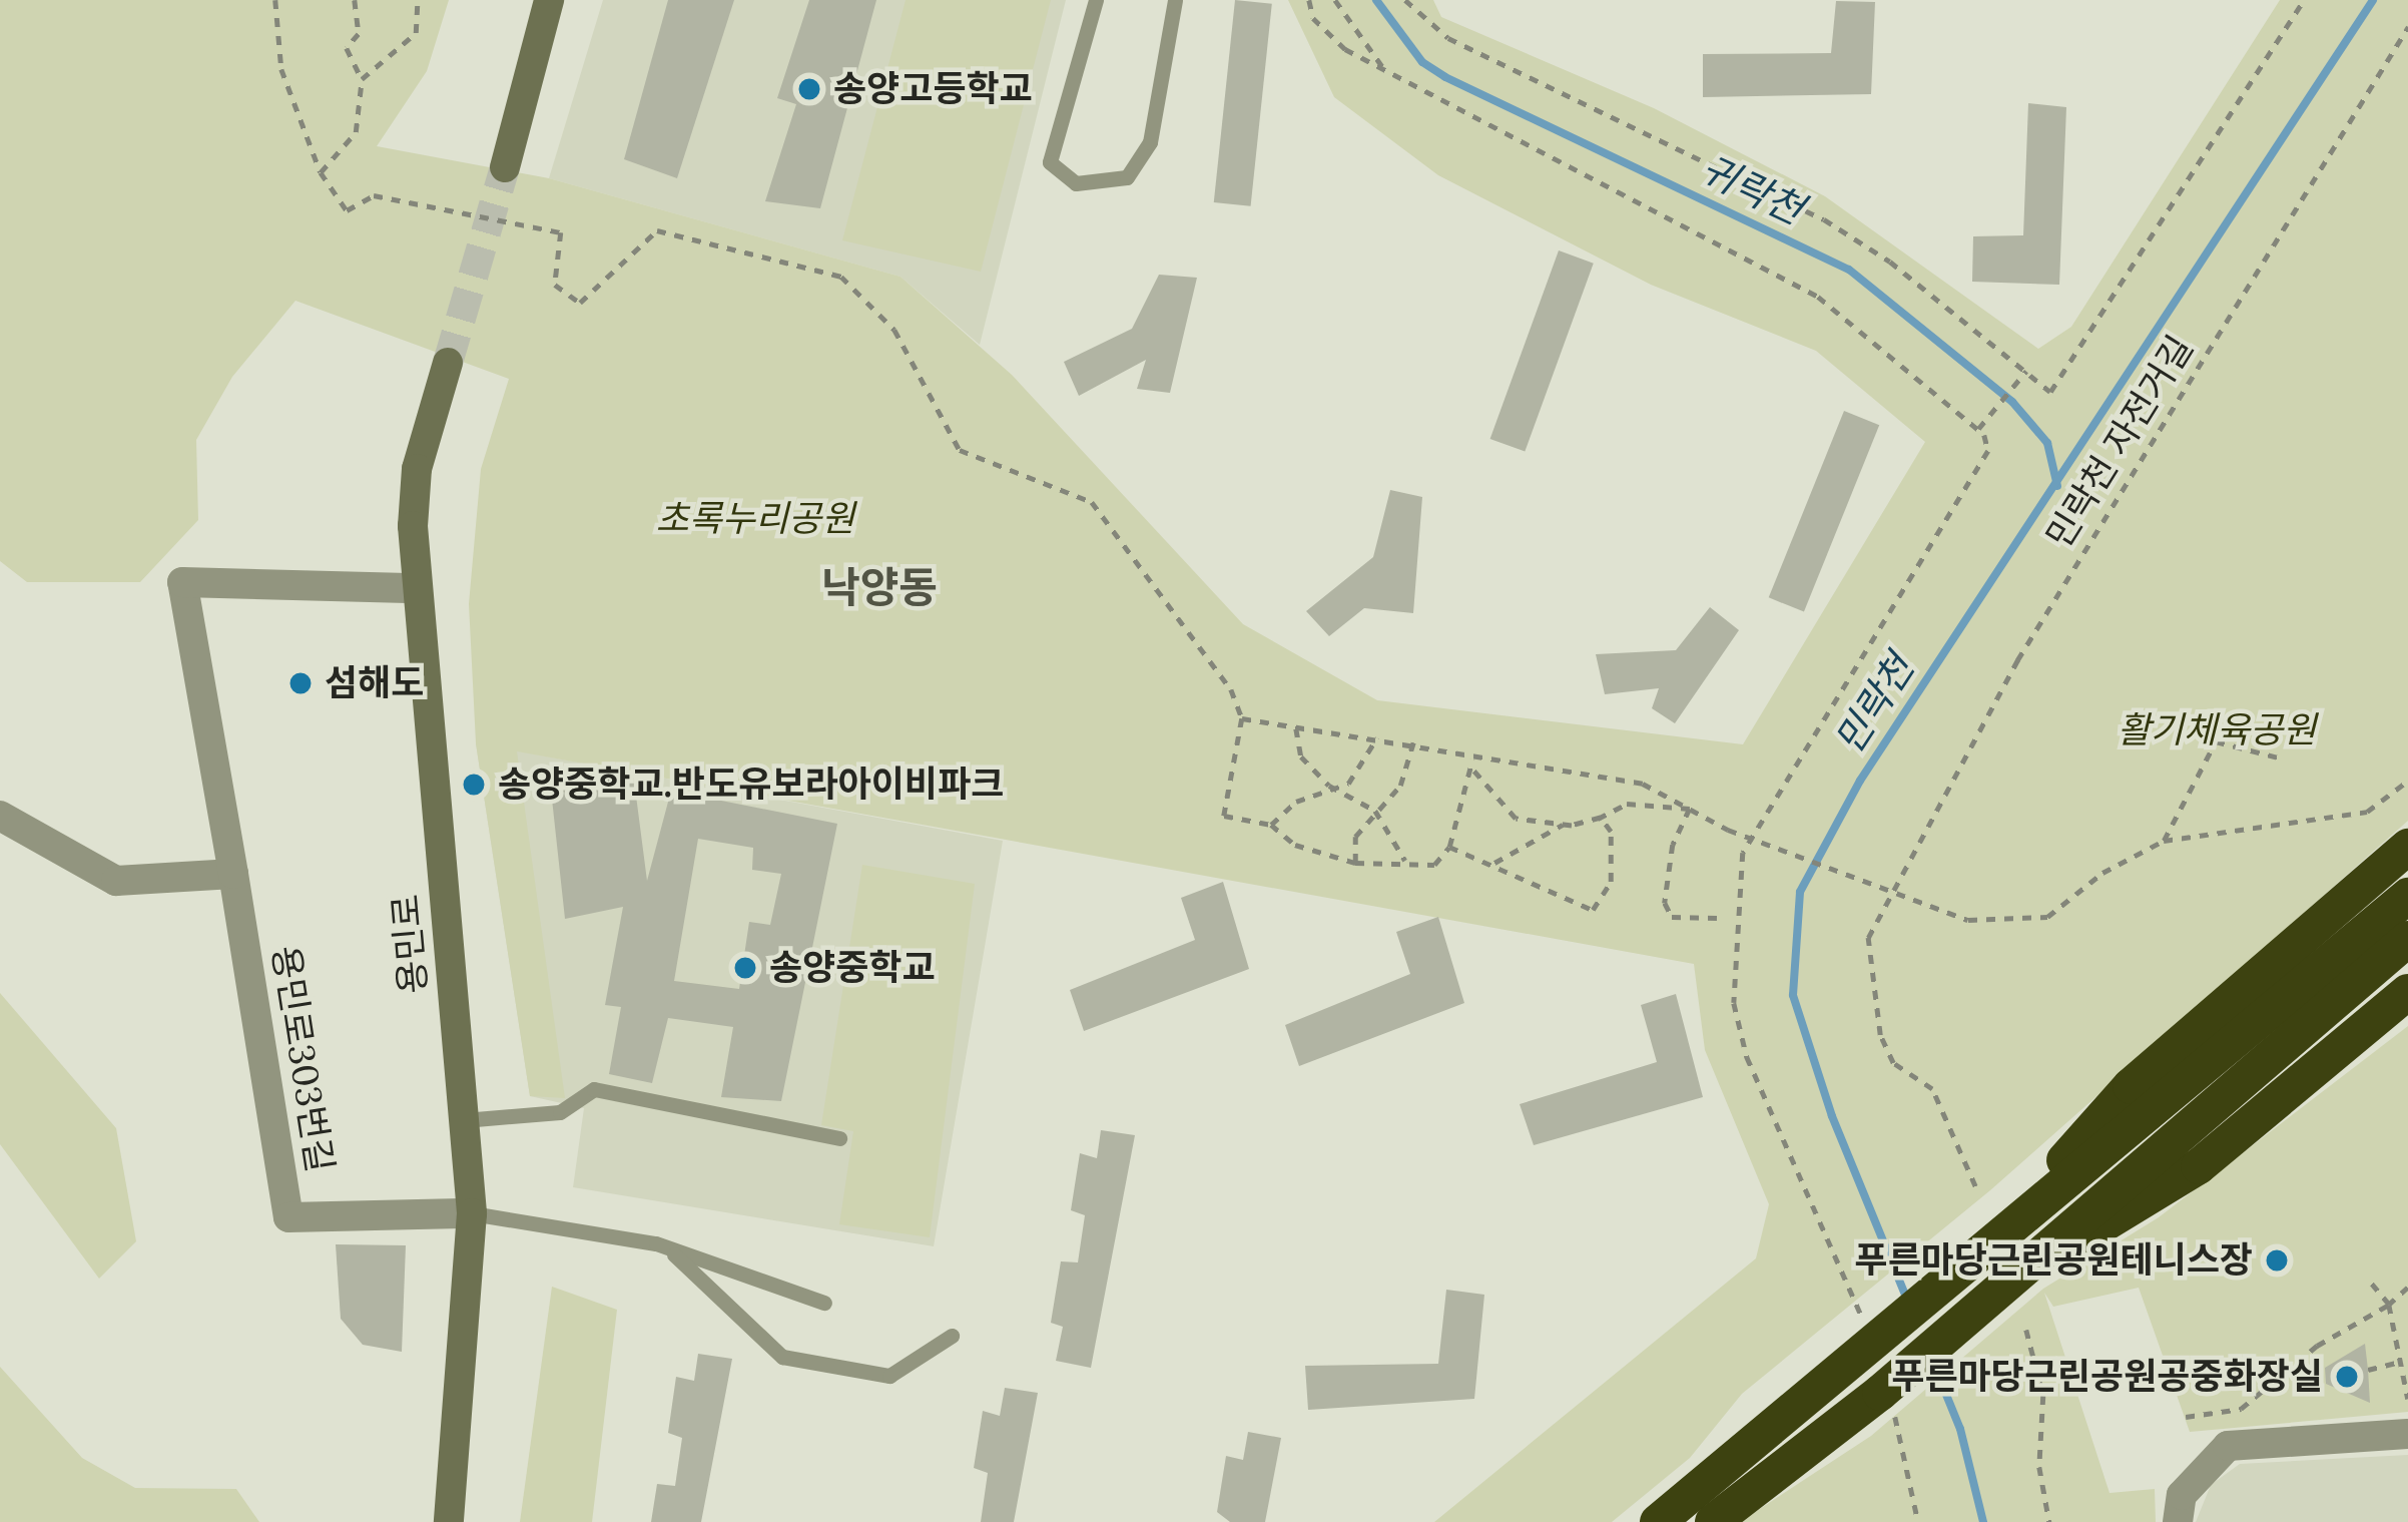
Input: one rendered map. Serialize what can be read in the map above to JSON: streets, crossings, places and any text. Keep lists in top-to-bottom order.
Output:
{
  "streets": {
    "street": ["용민로", "용민로303번길"],
    "path": ["민락천 자전거길"]
  },
  "crossings": [
    ["용민로", "용민로303번길"]
  ],
  "districts": ["낙양동"],
  "water": ["귀락천", "민락천"],
  "parks": ["초록누리공원", "활기체육공원"],
  "places": [
    "송양고등학교",
    "섬해도",
    "송양중학교.반도유보라아이비파크",
    "송양중학교",
    "푸른마당근린공원테니스장",
    "푸른마당근린공원공중화장실"
  ]
}
